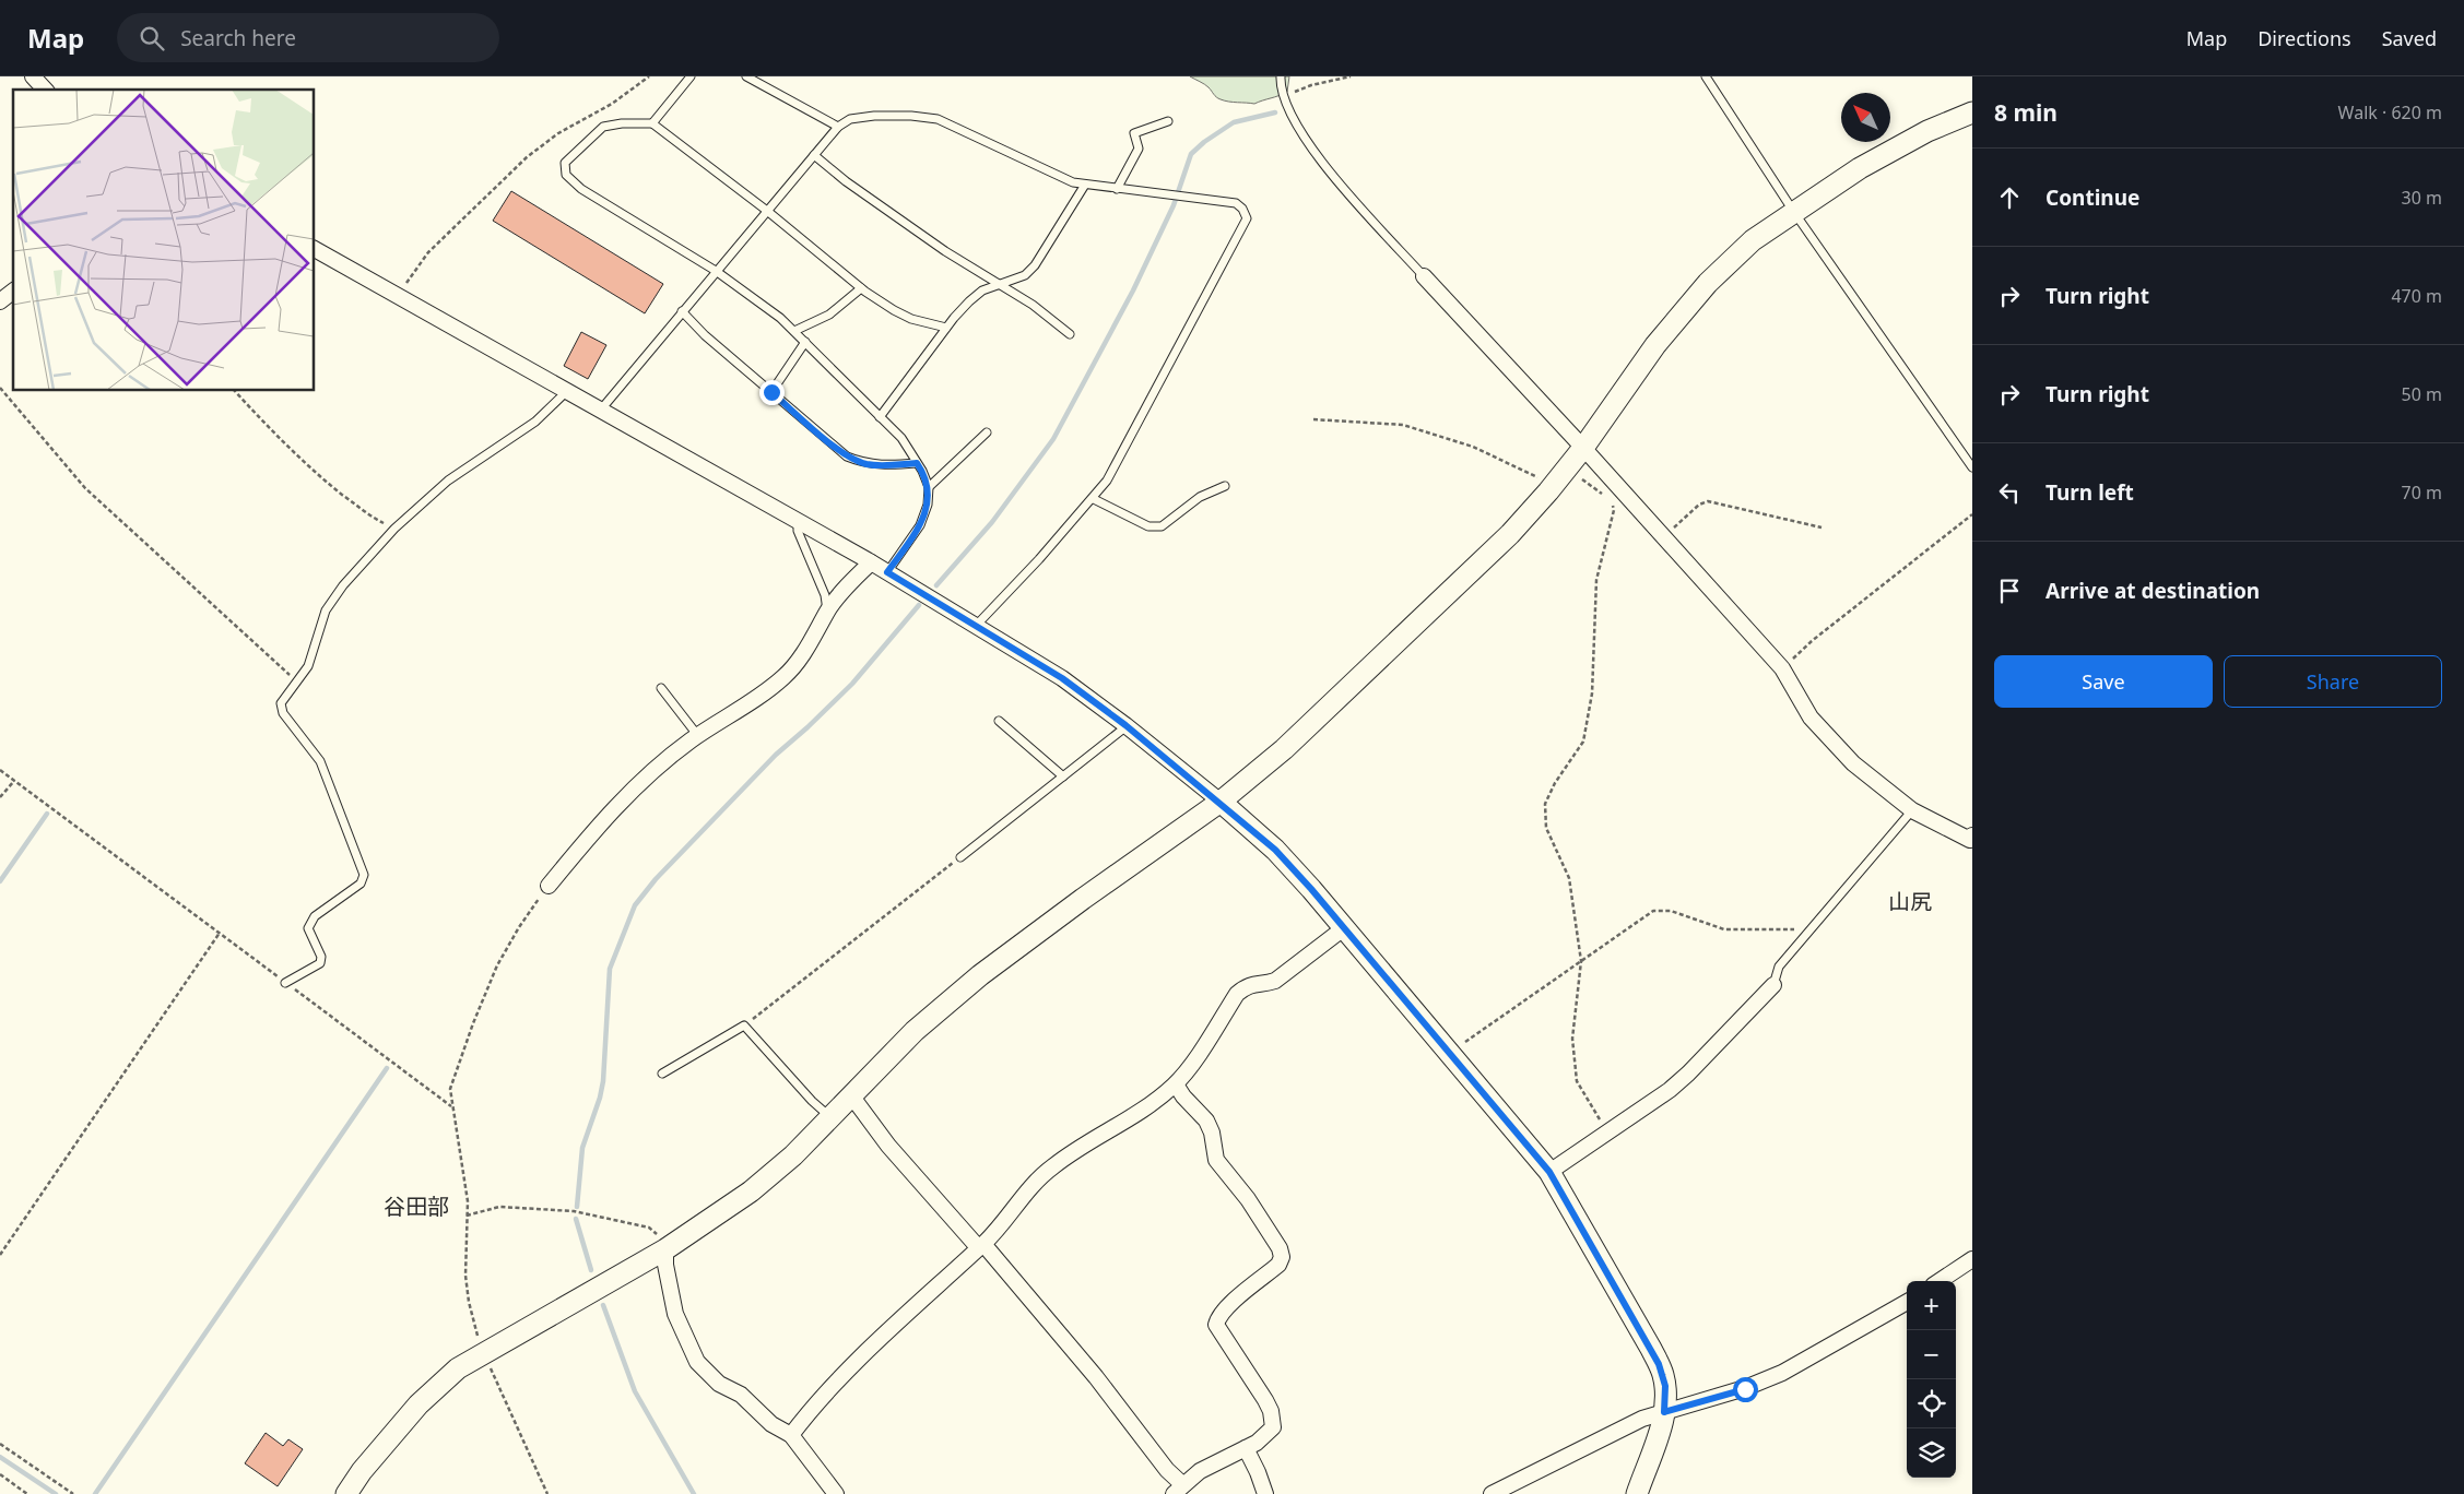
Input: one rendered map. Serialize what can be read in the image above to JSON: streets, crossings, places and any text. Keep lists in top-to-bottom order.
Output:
{
  "districts": ["山尻", "谷田部"],
  "north": "top left",
  "page": {
    "header": "Map",
    "search": "Search here",
    "nav": ["Map", "Directions", "Saved"],
    "heading": ["8 min", "Walk · 620 m"],
    "list": [
      ["Continue", "30 m"],
      ["Turn right", "470 m"],
      ["Turn right", "50 m"],
      ["Turn left", "70 m"],
      "Arrive at destination"
    ],
    "buttons": ["Save", "Share"],
    "map_buttons": ["+", "−"]
  }
}
